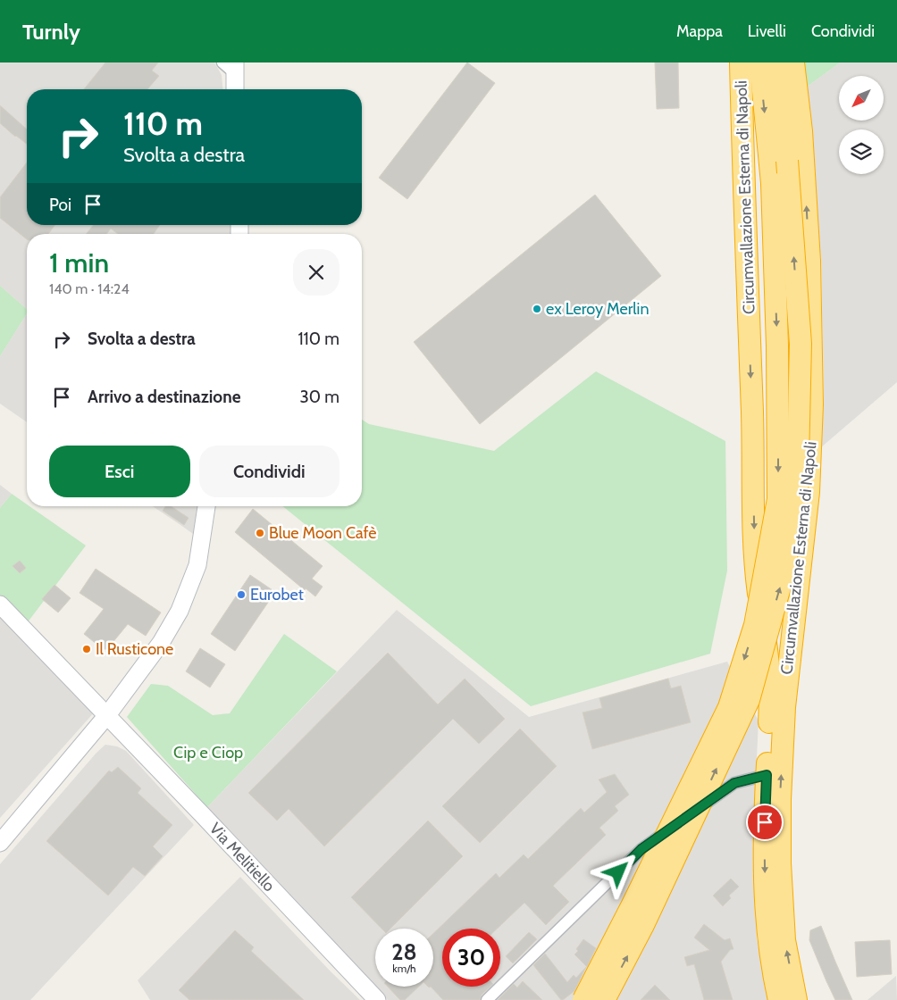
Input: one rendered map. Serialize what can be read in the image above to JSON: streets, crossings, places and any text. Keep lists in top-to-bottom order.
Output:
{
  "streets": {
    "highway": ["Circumvallazione Esterna di Napoli"],
    "street": ["Via Melitiello"]
  },
  "parks": ["Cip e Ciop"],
  "places": [
    "ex Leroy Merlin",
    "Blue Moon Cafè",
    "Eurobet",
    "Il Rusticone"
  ],
  "north": "bottom left",
  "page": {
    "header": "Turnly",
    "nav": ["Mappa", "Livelli", "Condividi"],
    "turn": ["110 m", "Svolta a destra"],
    "then": "Poi",
    "heading": ["1 min", "140 m · 14:24"],
    "list": [
      {
        "name": "Svolta a destra",
        "value": "110 m"
      },
      {
        "name": "Arrivo a destinazione",
        "value": "30 m"
      }
    ],
    "buttons": ["Esci", "Condividi"],
    "speed": "28 km/h",
    "limit": "30"
  }
}
